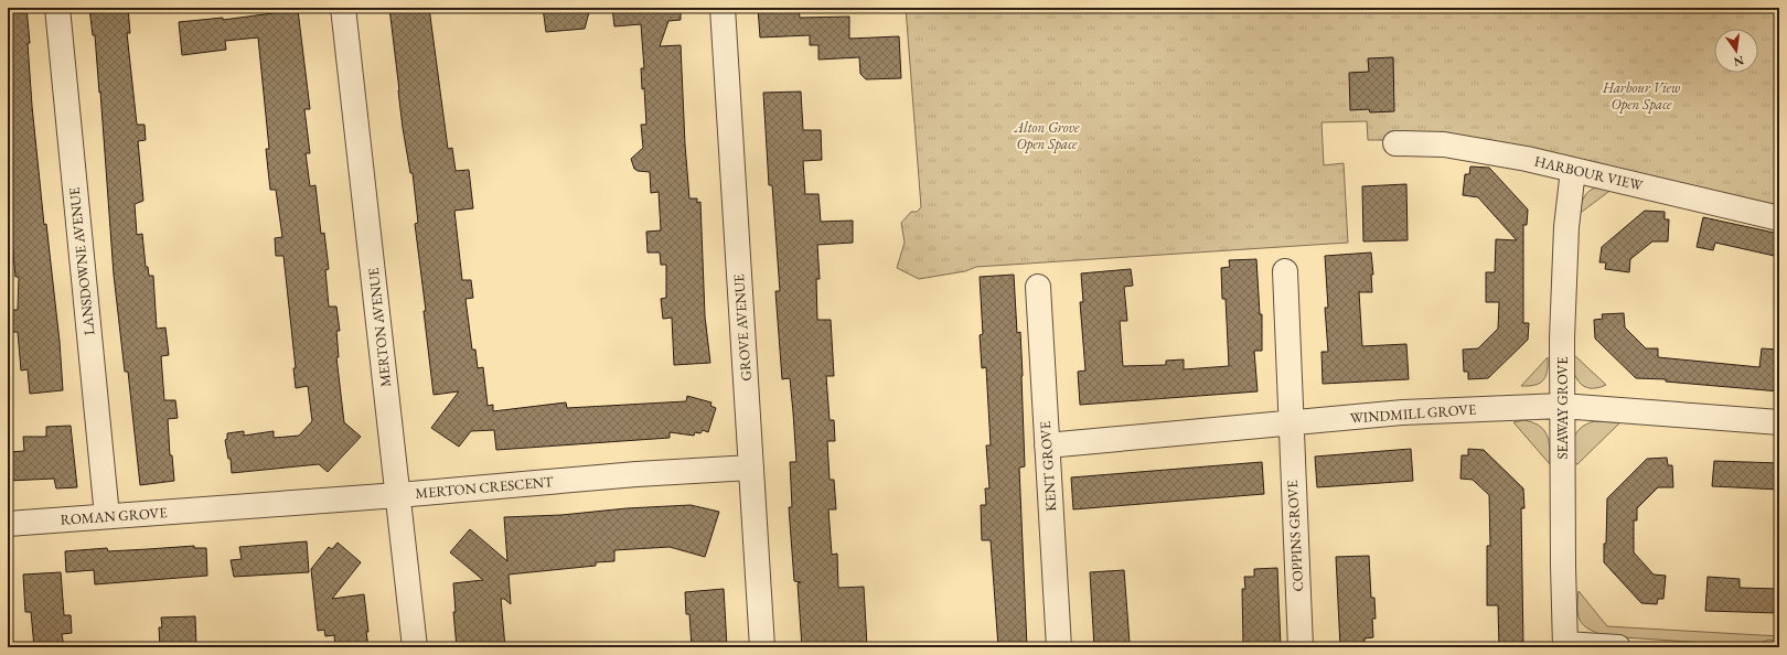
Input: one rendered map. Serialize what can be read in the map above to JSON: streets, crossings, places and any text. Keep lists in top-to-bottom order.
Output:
{
  "streets": {
    "street": [
      "HARBOUR VIEW",
      "LANSDOWNE AVENUE",
      "MERTON AVENUE",
      "GROVE AVENUE",
      "SEAWAY GROVE",
      "WINDMILL GROVE",
      "KENT GROVE",
      "MERTON CRESCENT",
      "ROMAN GROVE",
      "COPPINS GROVE"
    ]
  },
  "crossings": [
    ["HARBOUR VIEW", "SEAWAY GROVE"],
    ["LANSDOWNE AVENUE", "ROMAN GROVE"],
    ["MERTON AVENUE", "MERTON CRESCENT"],
    ["GROVE AVENUE", "MERTON CRESCENT"],
    ["SEAWAY GROVE", "WINDMILL GROVE"],
    ["WINDMILL GROVE", "KENT GROVE"],
    ["WINDMILL GROVE", "COPPINS GROVE"],
    ["MERTON CRESCENT", "ROMAN GROVE"]
  ],
  "parks": ["Harbour View Open Space", "Alton Grove Open Space"],
  "north": "bottom"
}
